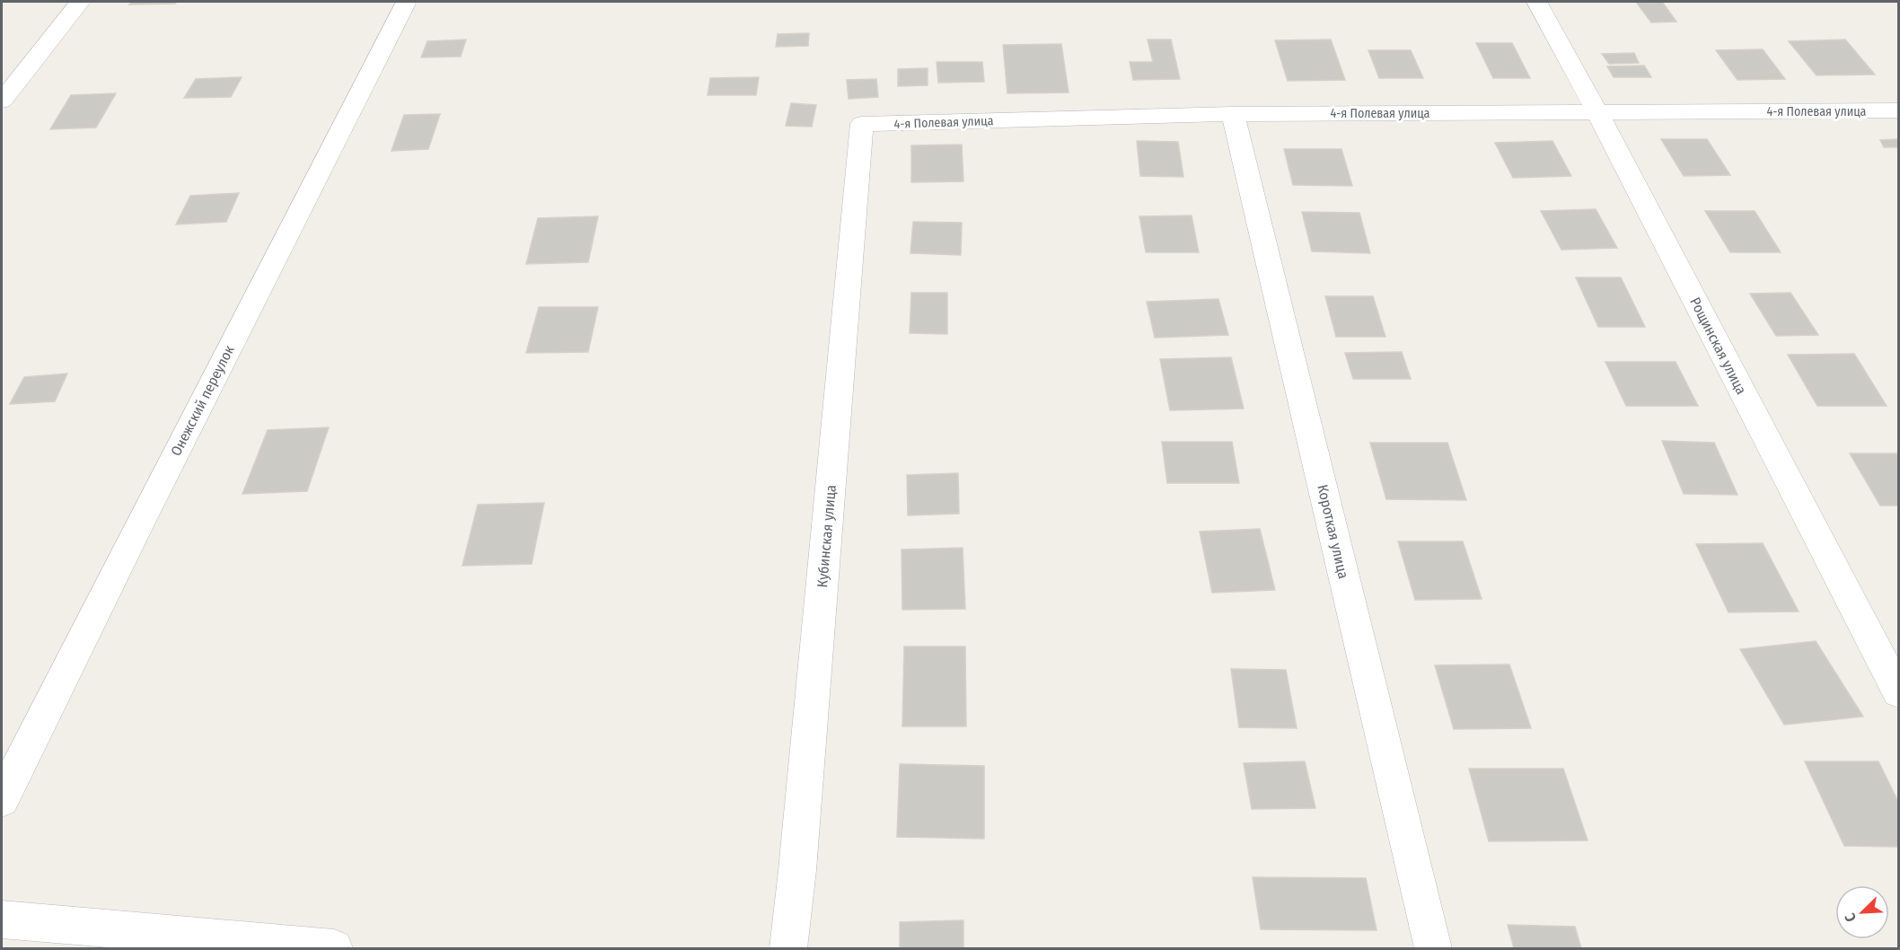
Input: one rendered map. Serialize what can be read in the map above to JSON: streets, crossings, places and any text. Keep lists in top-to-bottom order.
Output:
{
  "streets": {
    "street": [
      "4-я Полевая улица",
      "Рощинская улица",
      "Онежский переулок",
      "Короткая улица",
      "Кубинская улица"
    ]
  },
  "crossings": [
    ["4-я Полевая улица", "Рощинская улица"],
    ["4-я Полевая улица", "Короткая улица"],
    ["4-я Полевая улица", "Кубинская улица"]
  ],
  "north": "bottom left"
}
